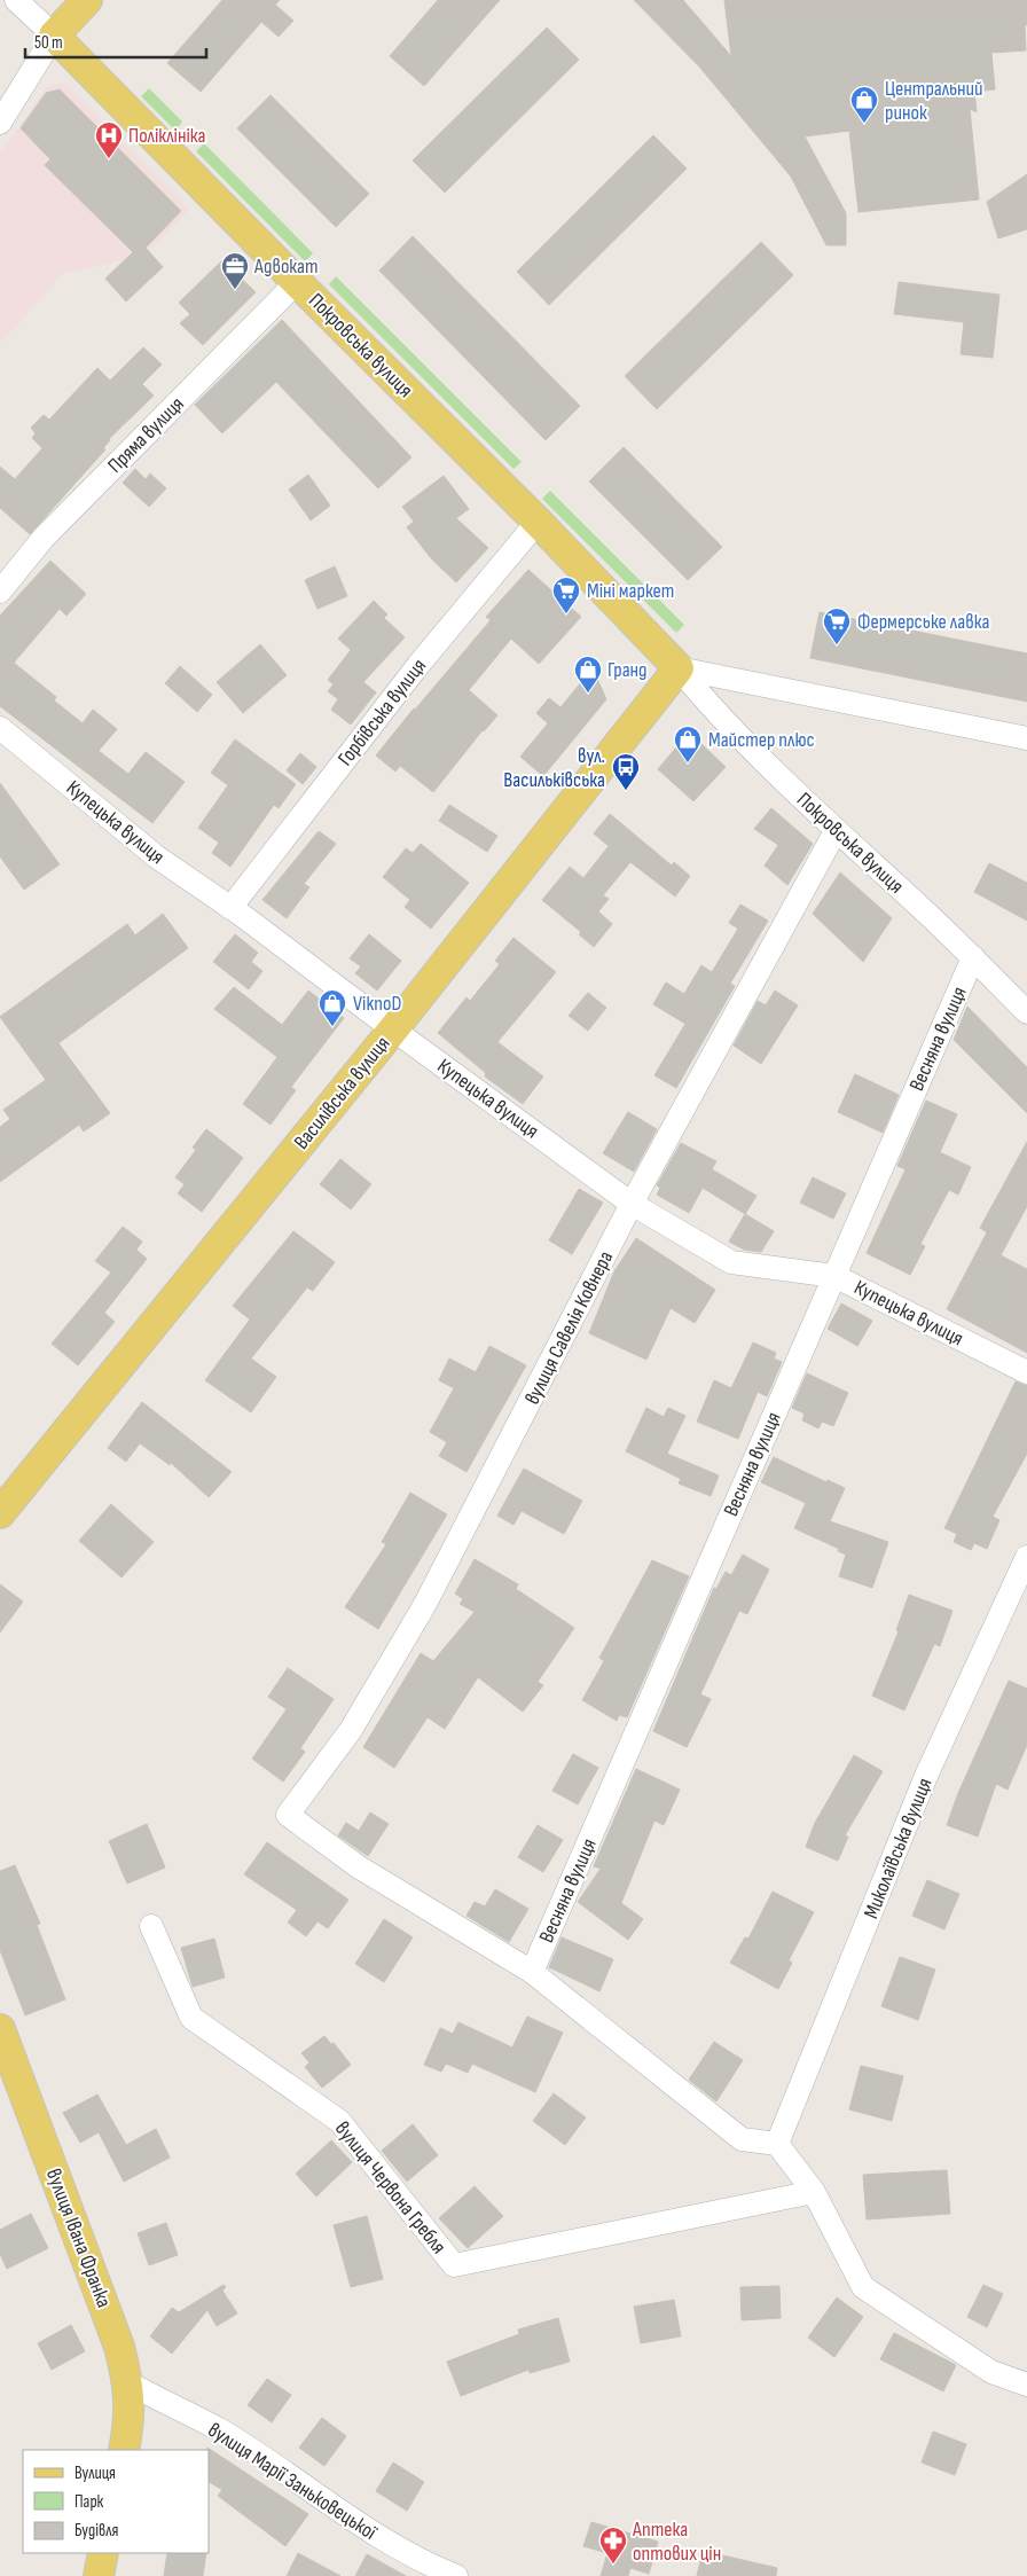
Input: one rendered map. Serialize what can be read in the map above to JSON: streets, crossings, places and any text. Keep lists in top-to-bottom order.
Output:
{
  "streets": {
    "main road": ["Покровська вулиця", "Василівська вулиця", "вулиця Івана Франка"],
    "street": [
      "Пряма вулиця",
      "Горбівська вулиця",
      "Купецька вулиця",
      "Весняна вулиця",
      "вулиця Савелія Ковнера",
      "Миколаївська вулиця",
      "вулиця Червона Гребля",
      "вулиця Марії Заньковецької"
    ]
  },
  "crossings": [
    ["Покровська вулиця", "Пряма вулиця"],
    ["Покровська вулиця", "Горбівська вулиця"],
    ["Покровська вулиця", "Весняна вулиця"],
    ["Покровська вулиця", "Василівська вулиця"],
    ["Покровська вулиця", "вулиця Савелія Ковнера"],
    ["Горбівська вулиця", "Купецька вулиця"],
    ["Купецька вулиця", "Весняна вулиця"],
    ["Купецька вулиця", "Василівська вулиця"],
    ["Купецька вулиця", "вулиця Савелія Ковнера"],
    ["Весняна вулиця", "вулиця Савелія Ковнера"],
    ["вулиця Івана Франка", "вулиця Марії Заньковецької"]
  ],
  "places": {
    "shop": [
      "Центральний ринок",
      "Гранд",
      "Майстер плюс",
      "ViknoD"
    ],
    "hospital": ["Поліклініка"],
    "office": ["Адвокат"],
    "supermarket": ["Міні маркет", "Фермерське лавка"],
    "bus stop": ["вул. Васильківська"],
    "pharmacy": ["Аптека оптових цін"]
  },
  "legend": ["Вулиця", "Парк", "Будівля"],
  "scale_bar": "50 m"
}
